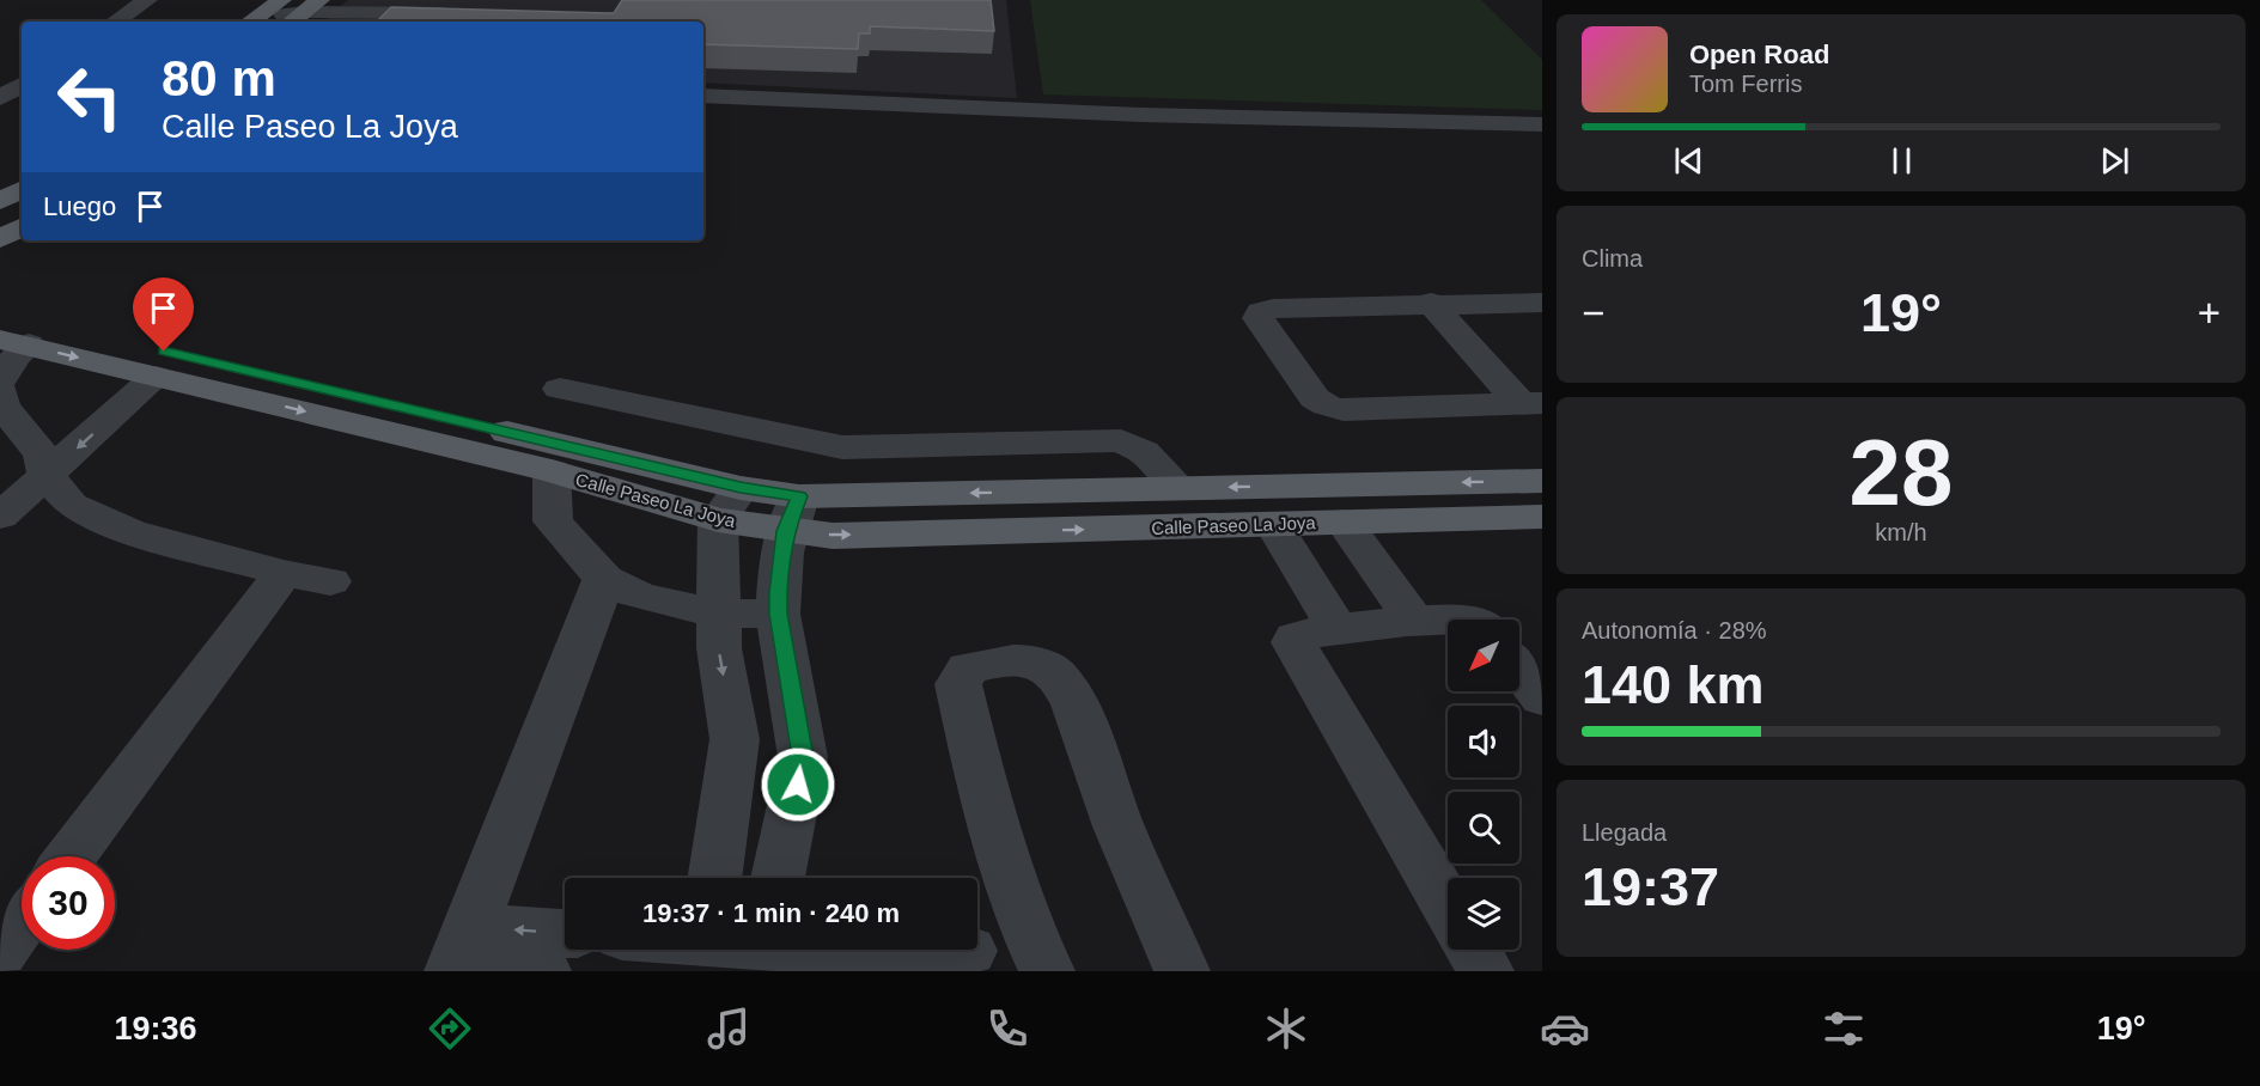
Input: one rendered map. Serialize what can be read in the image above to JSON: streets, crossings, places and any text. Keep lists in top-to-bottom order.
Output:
{
  "streets": {
    "main road": ["Calle Paseo La Joya"]
  },
  "north": "bottom left",
  "page": {
    "turn": ["80 m", "Calle Paseo La Joya"],
    "song": ["Open Road", "Tom Ferris"],
    "then": "Luego",
    "tile": [
      "Clima",
      ["28", "km/h"],
      ["Autonomía · 28%", "140 km"],
      ["Llegada", "19:37"]
    ],
    "heat": ["−", "19°", "+"],
    "limit": "30",
    "trip": "19:37 · 1 min · 240 m",
    "tabs": ["19:36", "19°"]
  }
}
